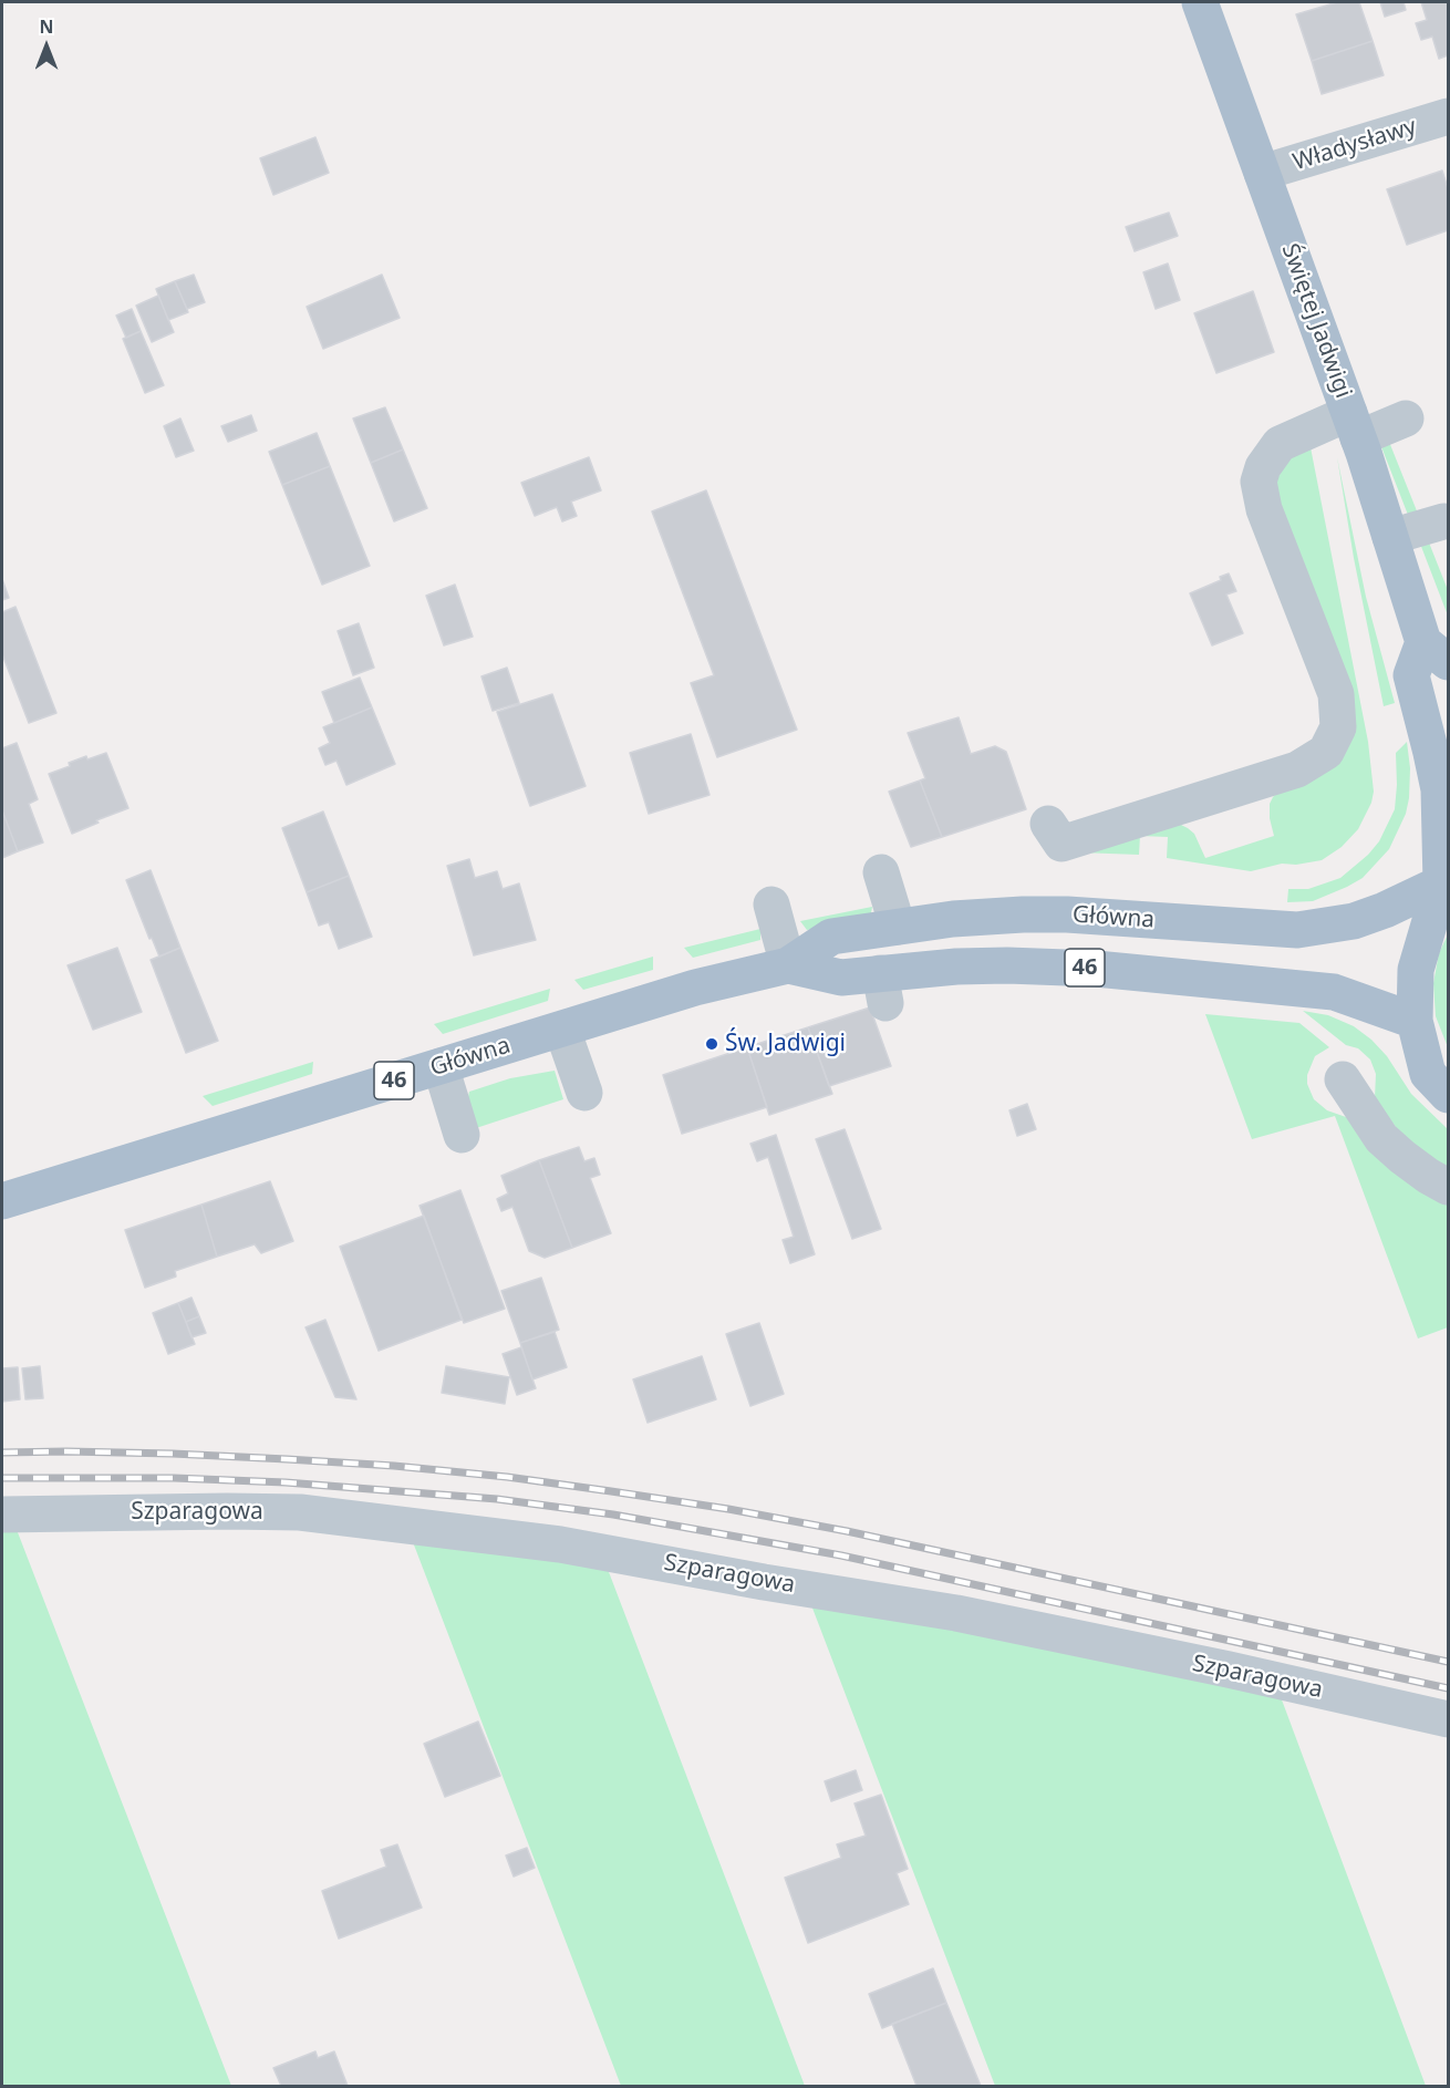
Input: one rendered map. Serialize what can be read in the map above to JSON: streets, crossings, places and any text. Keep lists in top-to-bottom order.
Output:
{
  "streets": {
    "main road": ["Świętej Jadwigi", "Główna", "46"],
    "street": ["Władysławy", "Szparagowa"]
  },
  "crossings": [
    ["Władysławy", "Świętej Jadwigi"],
    ["Świętej Jadwigi", "Główna"]
  ],
  "places": ["Św. Jadwigi"],
  "north": "top"
}
